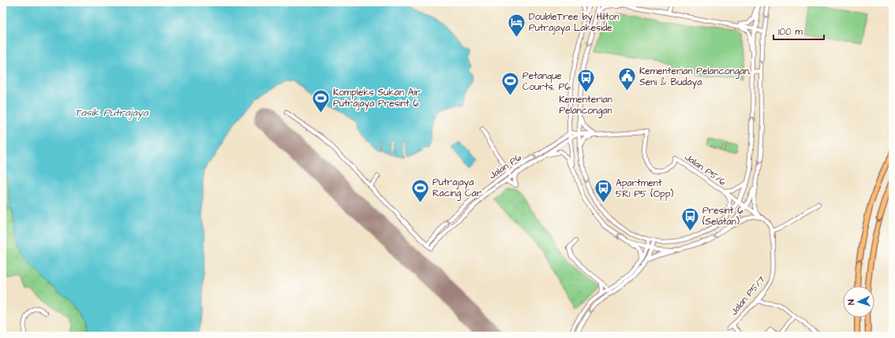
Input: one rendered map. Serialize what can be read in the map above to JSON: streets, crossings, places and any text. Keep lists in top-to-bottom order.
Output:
{
  "streets": {
    "street": ["Jalan P6", "Jalan P5/6", "Jalan P5/7"]
  },
  "crossings": [
    ["Jalan P6", "Jalan P5/6"]
  ],
  "water": ["Tasik Putrajaya"],
  "places": {
    "hotel": ["DoubleTree by Hilton Putrajaya Lakeside"],
    "public building": ["Kementerian Pelancongan, Seni & Budaya"],
    "bus stop": ["Kementerian Pelancongan", "Apartment 5R1 P5 (Opp)", "Presint 6 (Selatan)"],
    "sports": ["Petanque Courts, P6", "Kompleks Sukan Air Putrajaya Presint 6", "Putrajaya Racing Car"]
  },
  "scale_bar": "100 m",
  "north": "left"
}
